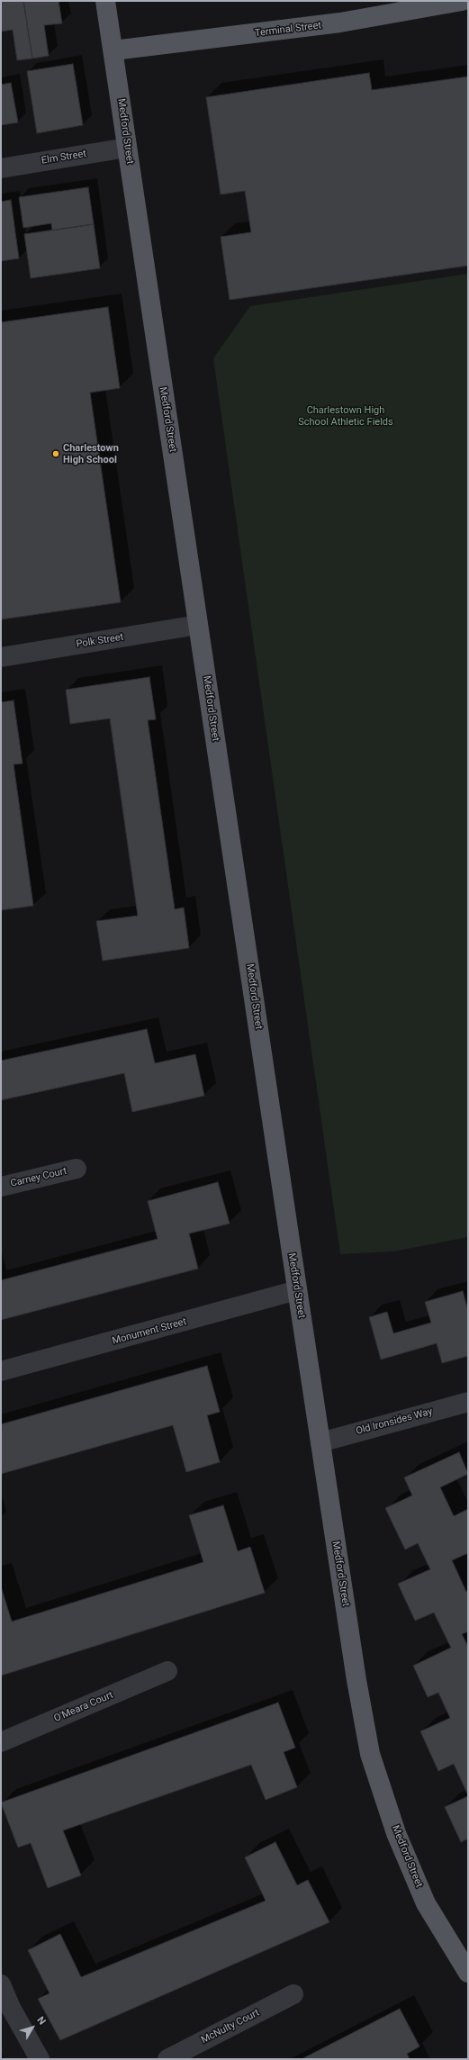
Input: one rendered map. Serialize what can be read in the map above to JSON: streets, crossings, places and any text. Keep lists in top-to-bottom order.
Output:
{
  "streets": {
    "main road": ["Terminal Street", "Medford Street"],
    "street": [
      "Elm Street",
      "Polk Street",
      "Carney Court",
      "Monument Street",
      "Old Ironsides Way",
      "O'Meara Court",
      "McNulty Court"
    ]
  },
  "crossings": [
    ["Terminal Street", "Medford Street"],
    ["Medford Street", "Elm Street"],
    ["Medford Street", "Polk Street"],
    ["Medford Street", "Monument Street"],
    ["Medford Street", "Old Ironsides Way"]
  ],
  "parks": ["Charlestown High School Athletic Fields"],
  "places": ["Charlestown High School"],
  "north": "top right"
}
